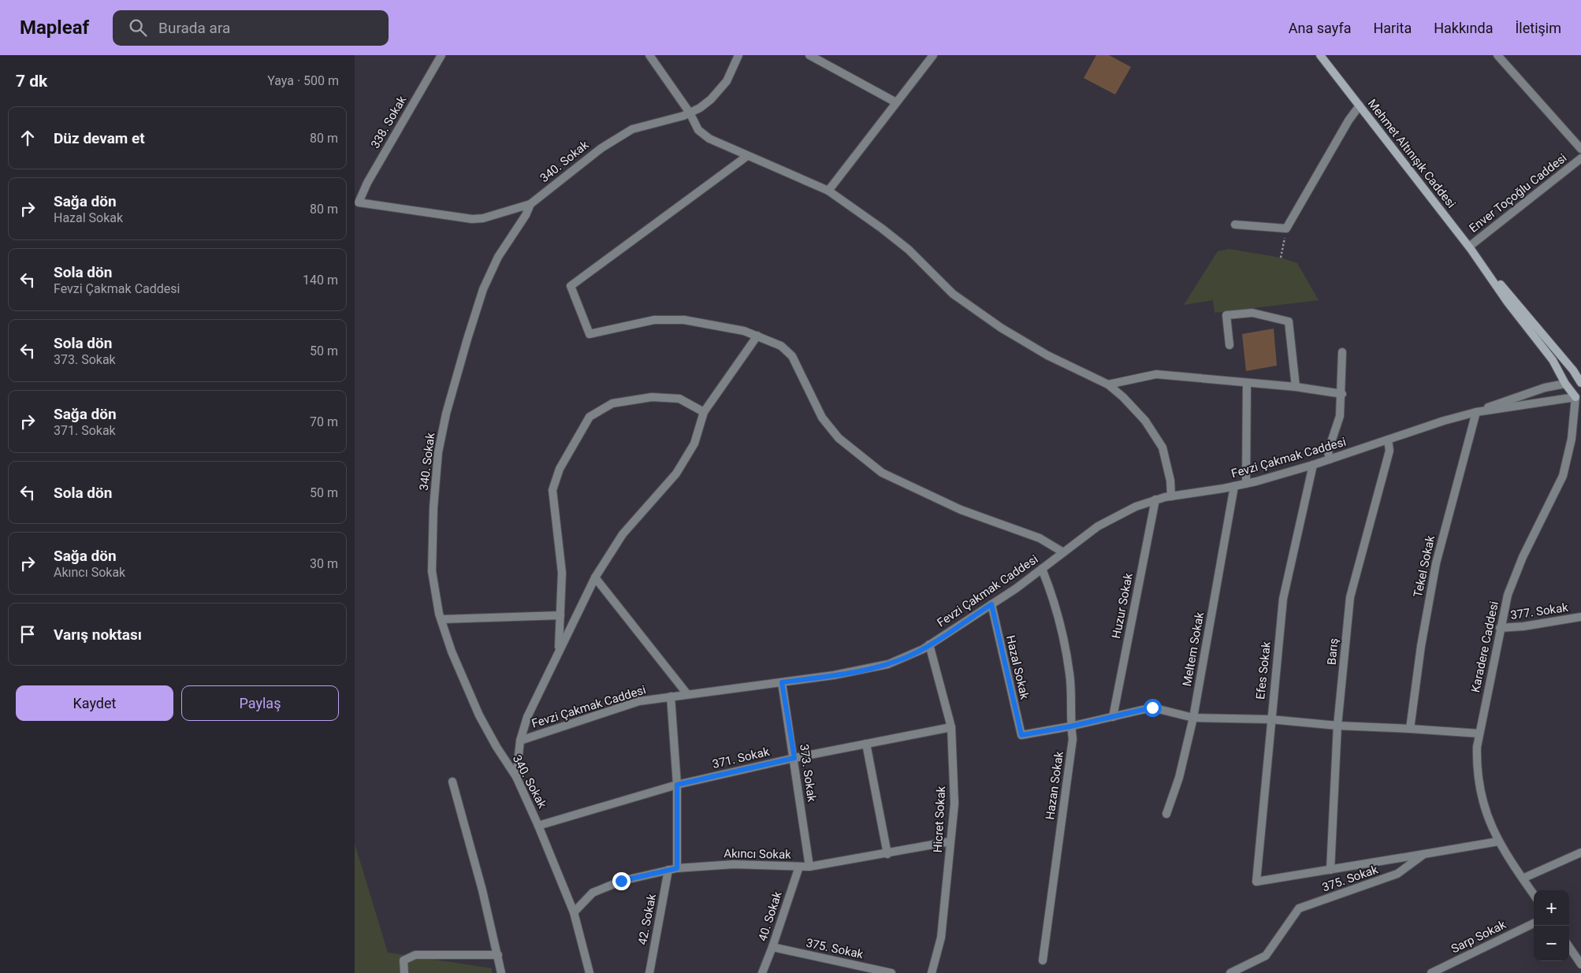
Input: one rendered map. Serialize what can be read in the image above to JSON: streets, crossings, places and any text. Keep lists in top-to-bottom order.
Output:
{
  "streets": {
    "main road": ["Mehmet Altınışık Caddesi", "Fevzi Çakmak Caddesi"],
    "street": [
      "338. Sokak",
      "340. Sokak",
      "Enver Toçoğlu Caddesi",
      "Tekel Sokak",
      "Huzur Sokak",
      "377. Sokak",
      "Karadere Caddesi",
      "Meltem Sokak",
      "Barış",
      "Hazal Sokak",
      "Efes Sokak",
      "371. Sokak",
      "373. Sokak",
      "Hazan Sokak",
      "Hicret Sokak",
      "Akıncı Sokak",
      "375. Sokak",
      "40. Sokak",
      "42. Sokak",
      "Sarp Sokak"
    ]
  },
  "crossings": [
    ["338. Sokak", "340. Sokak"],
    ["Mehmet Altınışık Caddesi", "Enver Toçoğlu Caddesi"],
    ["Mehmet Altınışık Caddesi", "Fevzi Çakmak Caddesi"],
    ["Mehmet Altınışık Caddesi", "Karadere Caddesi"],
    ["340. Sokak", "371. Sokak"],
    ["340. Sokak", "Akıncı Sokak"],
    ["Fevzi Çakmak Caddesi", "Tekel Sokak"],
    ["Fevzi Çakmak Caddesi", "Huzur Sokak"],
    ["Fevzi Çakmak Caddesi", "Karadere Caddesi"],
    ["Fevzi Çakmak Caddesi", "Meltem Sokak"],
    ["Fevzi Çakmak Caddesi", "Barış"],
    ["Fevzi Çakmak Caddesi", "Hazal Sokak"],
    ["Fevzi Çakmak Caddesi", "Efes Sokak"],
    ["Fevzi Çakmak Caddesi", "373. Sokak"],
    ["Fevzi Çakmak Caddesi", "Hazan Sokak"],
    ["Fevzi Çakmak Caddesi", "Hicret Sokak"],
    ["377. Sokak", "Karadere Caddesi"],
    ["Karadere Caddesi", "375. Sokak"],
    ["Barış", "Efes Sokak"],
    ["Hazal Sokak", "Hazan Sokak"],
    ["371. Sokak", "373. Sokak"],
    ["371. Sokak", "Hicret Sokak"],
    ["373. Sokak", "Akıncı Sokak"],
    ["Hicret Sokak", "Akıncı Sokak"],
    ["Akıncı Sokak", "40. Sokak"],
    ["Akıncı Sokak", "42. Sokak"],
    ["375. Sokak", "40. Sokak"]
  ],
  "page": {
    "header": "Mapleaf",
    "search": "Burada ara",
    "nav": [
      "Ana sayfa",
      "Harita",
      "Hakkında",
      "İletişim"
    ],
    "heading": ["7 dk", "Yaya · 500 m"],
    "list": [
      ["Düz devam et", "80 m"],
      ["Sağa dön", "Hazal Sokak", "80 m"],
      ["Sola dön", "Fevzi Çakmak Caddesi", "140 m"],
      ["Sola dön", "373. Sokak", "50 m"],
      ["Sağa dön", "371. Sokak", "70 m"],
      ["Sola dön", "50 m"],
      ["Sağa dön", "Akıncı Sokak", "30 m"],
      "Varış noktası"
    ],
    "buttons": ["Kaydet", "Paylaş"],
    "map_buttons": ["+", "−"]
  }
}
